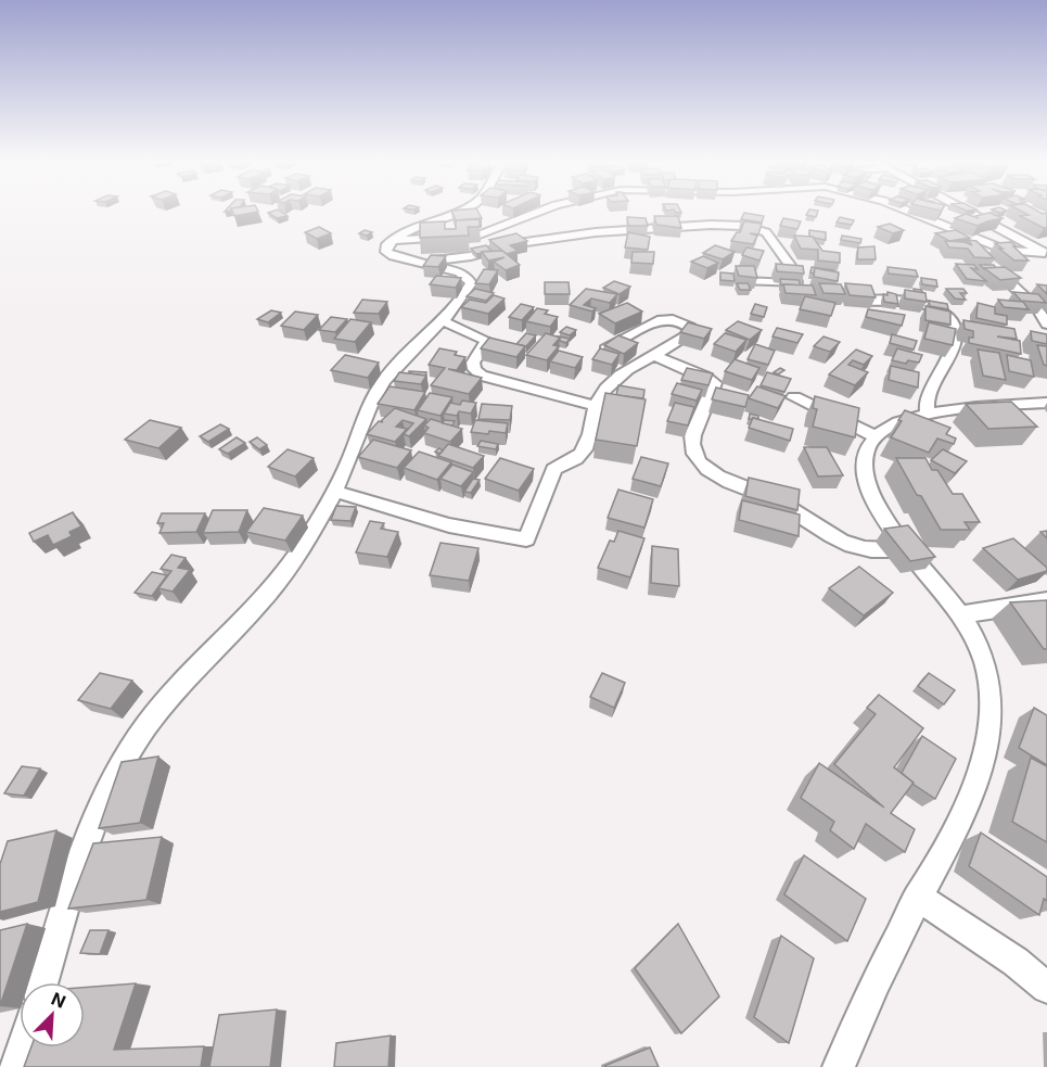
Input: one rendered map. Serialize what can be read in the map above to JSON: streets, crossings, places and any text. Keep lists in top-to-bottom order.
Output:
{
  "north": "top right"
}
